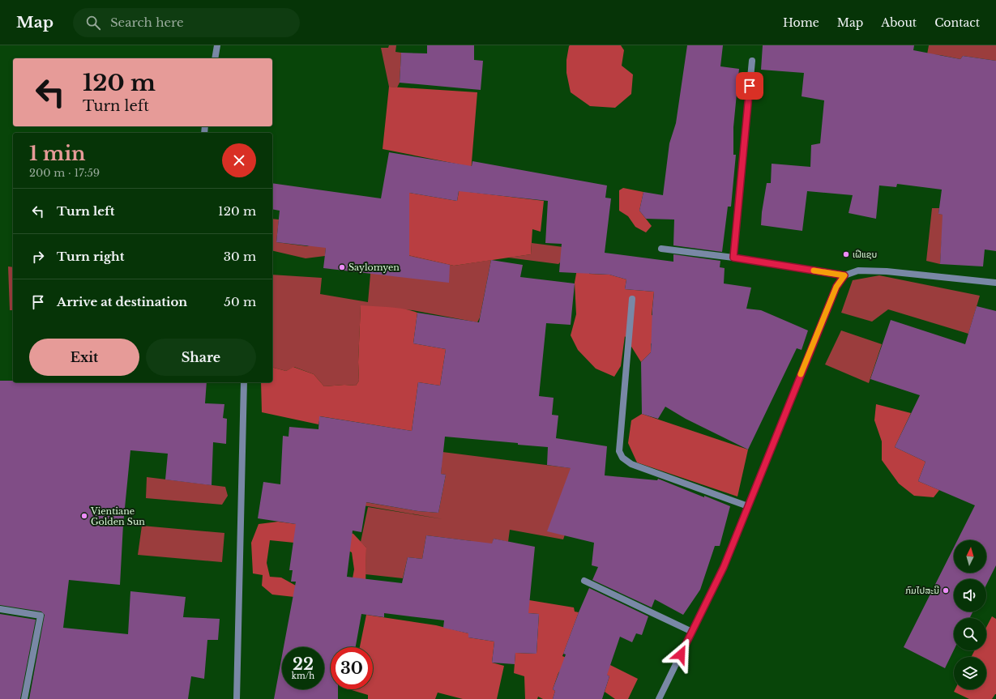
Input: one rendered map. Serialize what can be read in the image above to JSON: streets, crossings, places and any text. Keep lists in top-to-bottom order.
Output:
{
  "places": [
    "ເຝີແຊບ",
    "Saylomyen",
    "Vientiane Golden Sun",
    "ກົມໄປສະນີ"
  ],
  "north": "top",
  "page": {
    "header": "Map",
    "search": "Search here",
    "nav": [
      "Home",
      "Map",
      "About",
      "Contact"
    ],
    "turn": ["120 m", "Turn left"],
    "heading": ["1 min", "200 m · 17:59"],
    "list": [
      {
        "name": "Turn left",
        "value": "120 m"
      },
      {
        "name": "Turn right",
        "value": "30 m"
      },
      {
        "name": "Arrive at destination",
        "value": "50 m"
      }
    ],
    "buttons": ["Exit", "Share"],
    "speed": "22 km/h",
    "limit": "30"
  }
}
